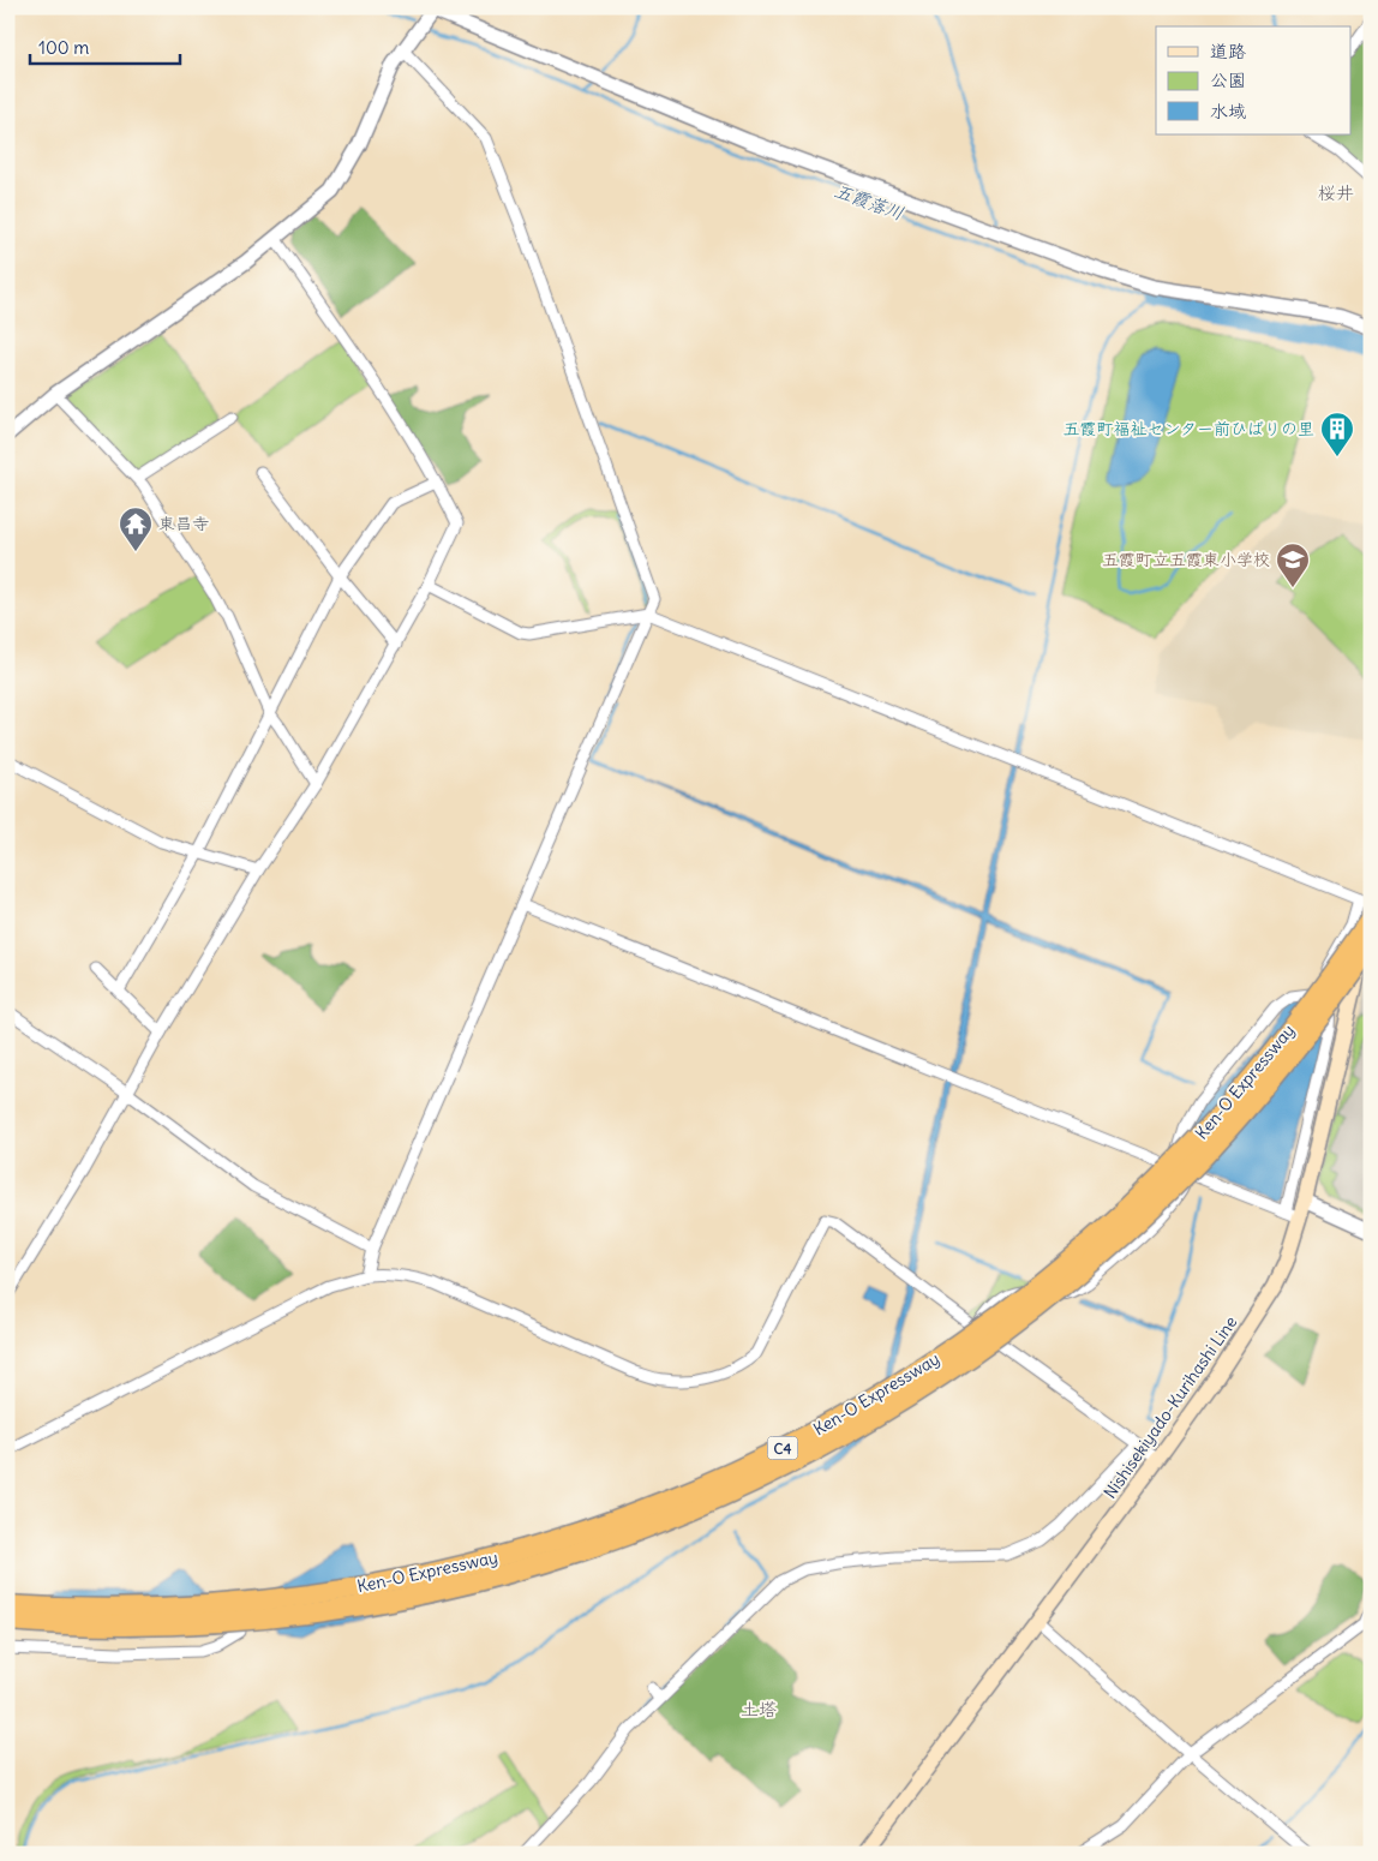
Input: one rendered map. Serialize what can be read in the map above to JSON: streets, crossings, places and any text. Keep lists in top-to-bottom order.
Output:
{
  "streets": {
    "highway": ["Ken-O Expressway", "C4"],
    "main road": ["Nishisekiyado-Kurihashi Line"]
  },
  "crossings": [
    ["Ken-O Expressway", "Nishisekiyado-Kurihashi Line"]
  ],
  "districts": ["桜井", "土塔"],
  "water": ["五霞落川"],
  "places": {
    "building": ["五霞町福祉センター前ひばりの里"],
    "temple": ["東昌寺"],
    "school or university": ["五霞町立五霞東小学校"]
  },
  "legend": ["道路", "公園", "水域"],
  "scale_bar": "100 m"
}
